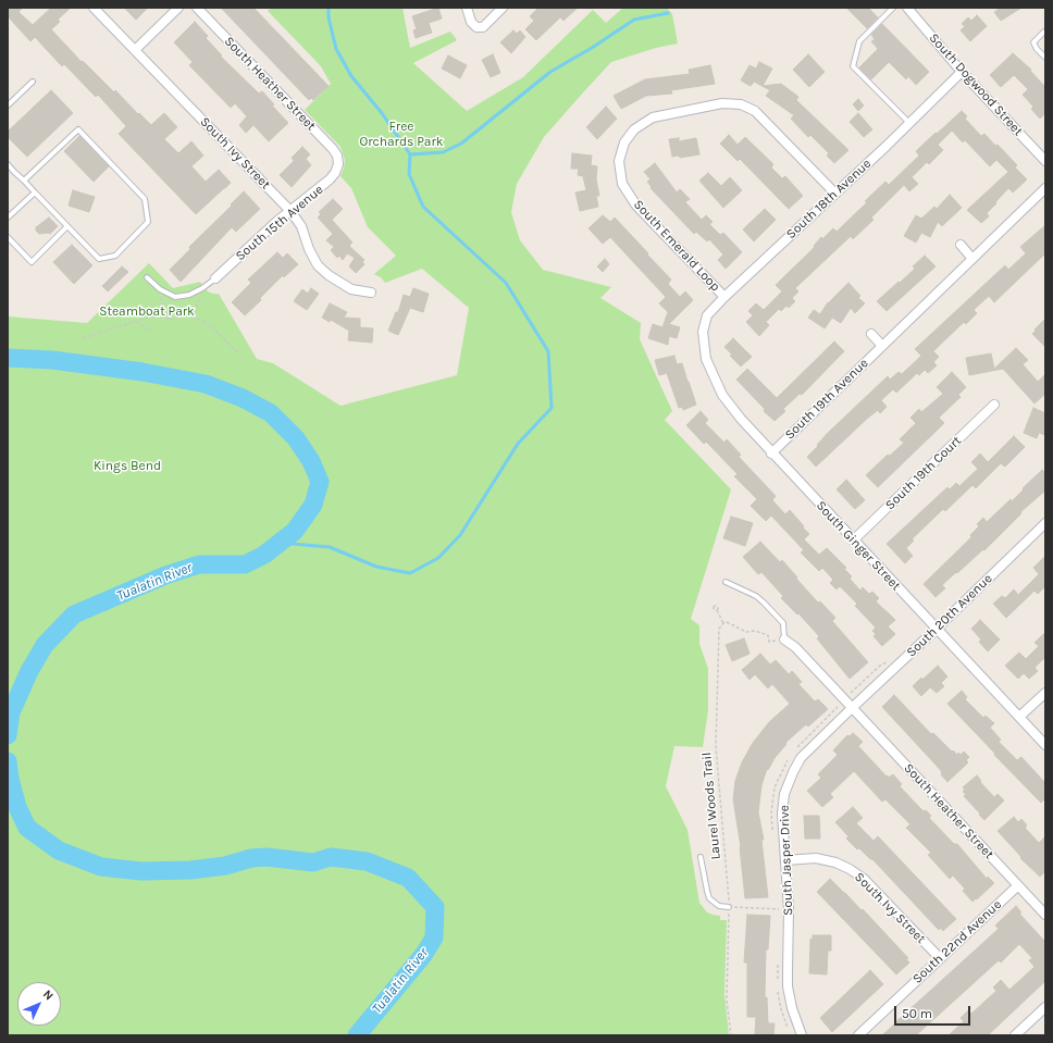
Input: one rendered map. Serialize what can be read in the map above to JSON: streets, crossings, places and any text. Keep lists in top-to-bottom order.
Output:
{
  "streets": {
    "street": [
      "South Heather Street",
      "South Dogwood Street",
      "South Ivy Street",
      "South 18th Avenue",
      "South 15th Avenue",
      "South Emerald Loop",
      "South 19th Avenue",
      "South 19th Court",
      "South Ginger Street",
      "South 20th Avenue",
      "South Jasper Drive",
      "South 22nd Avenue"
    ],
    "path": ["Laurel Woods Trail"]
  },
  "crossings": [
    ["South Heather Street", "South 15th Avenue"],
    ["South Heather Street", "South 20th Avenue"],
    ["South Heather Street", "South Jasper Drive"],
    ["South Heather Street", "South 22nd Avenue"],
    ["South Dogwood Street", "South 18th Avenue"],
    ["South Ivy Street", "South 15th Avenue"],
    ["South Ivy Street", "South Jasper Drive"],
    ["South Ivy Street", "South 22nd Avenue"],
    ["South 18th Avenue", "South Emerald Loop"],
    ["South 18th Avenue", "South Ginger Street"],
    ["South 19th Avenue", "South Ginger Street"],
    ["South 19th Court", "South Ginger Street"],
    ["South Ginger Street", "South 20th Avenue"],
    ["South 20th Avenue", "South Jasper Drive"]
  ],
  "water": ["Tualatin River"],
  "parks": ["Free Orchards Park", "Steamboat Park", "Kings Bend"],
  "scale_bar": "50 m",
  "north": "top right"
}
